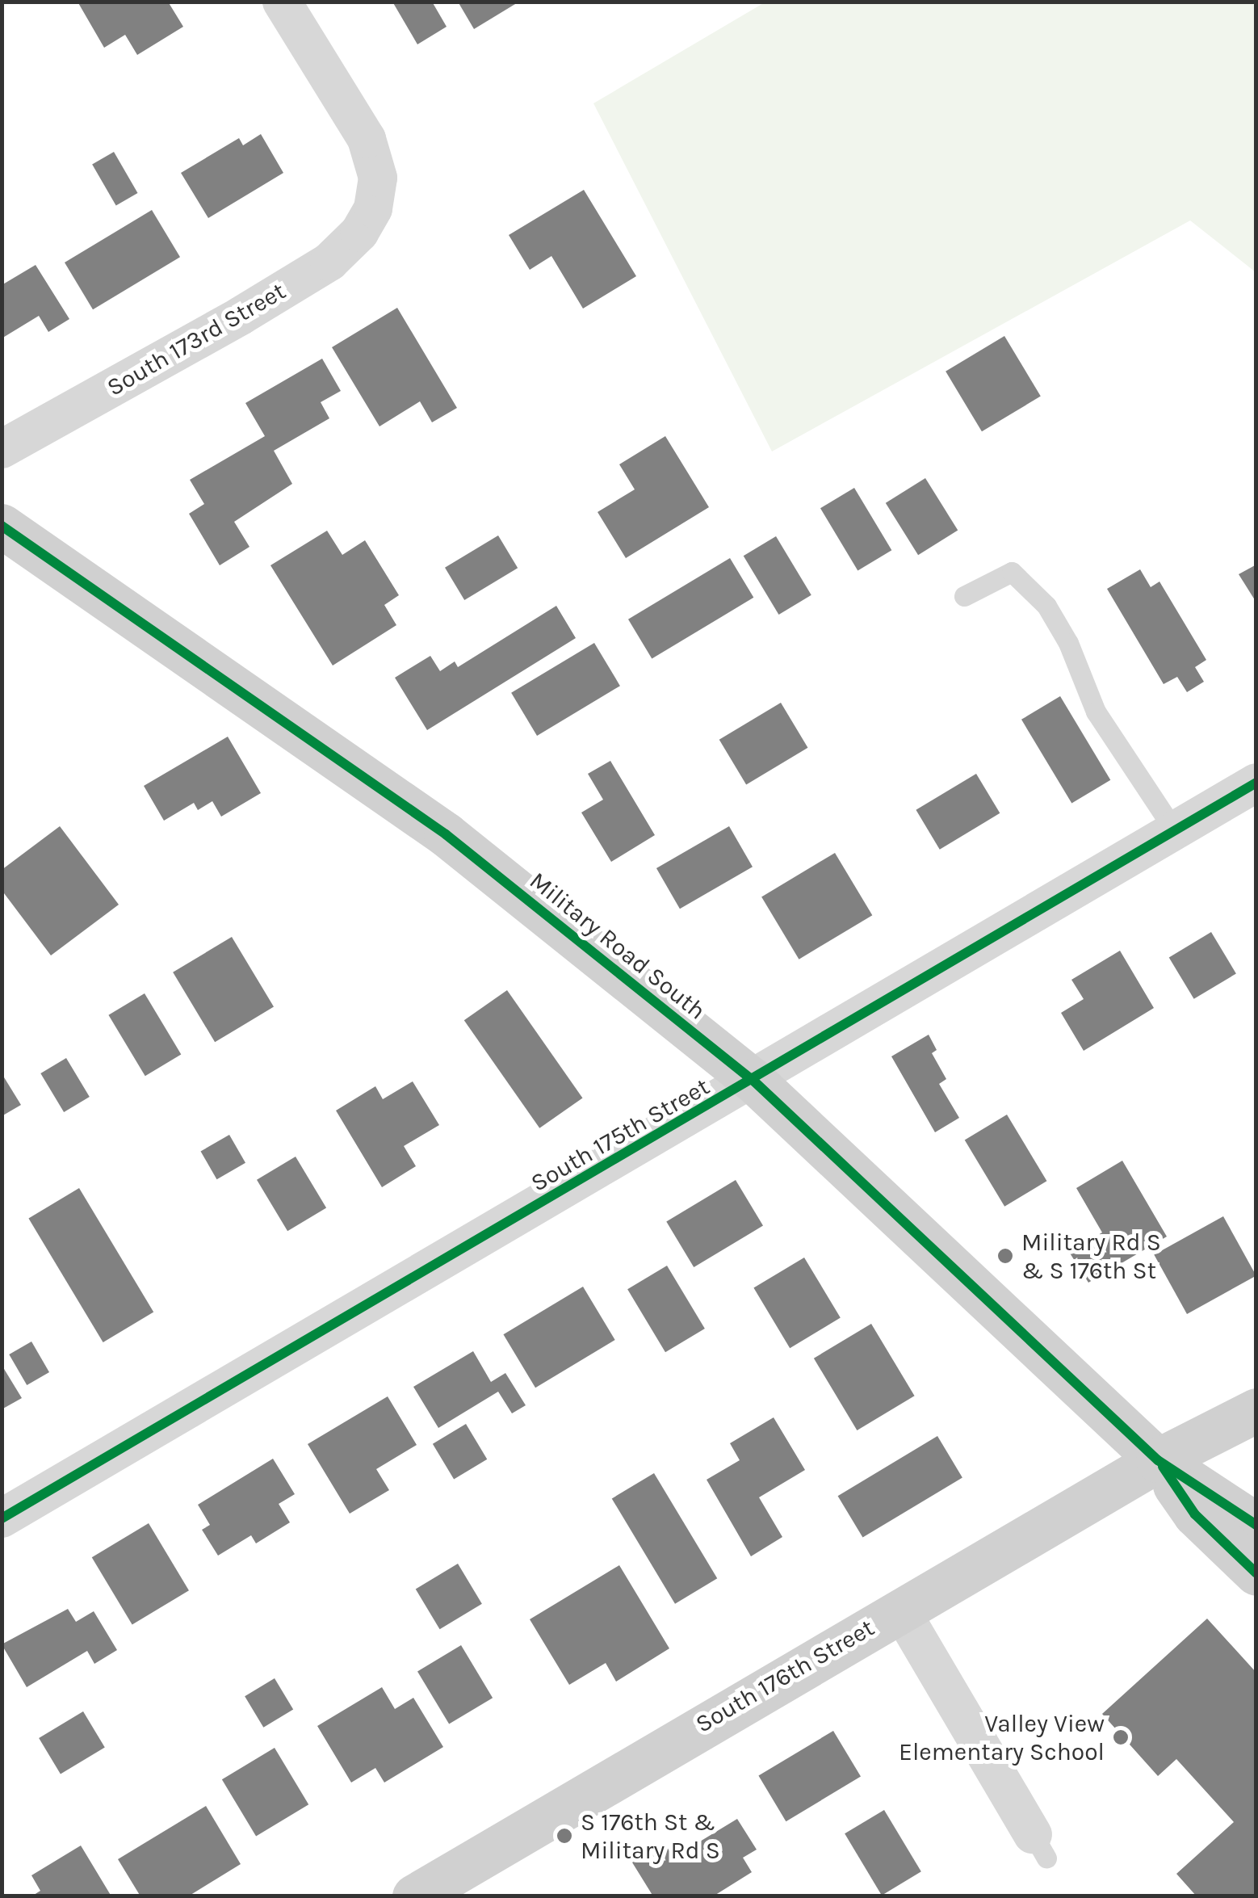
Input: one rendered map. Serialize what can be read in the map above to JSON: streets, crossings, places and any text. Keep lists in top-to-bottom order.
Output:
{
  "streets": {
    "main road": ["Military Road South", "South 176th Street"],
    "street": ["South 173rd Street", "South 175th Street"]
  },
  "crossings": [
    ["Military Road South", "South 175th Street"],
    ["Military Road South", "South 176th Street"]
  ],
  "places": ["Military Rd S & S 176th St", "Valley View Elementary School", "S 176th St & Military Rd S"]
}
